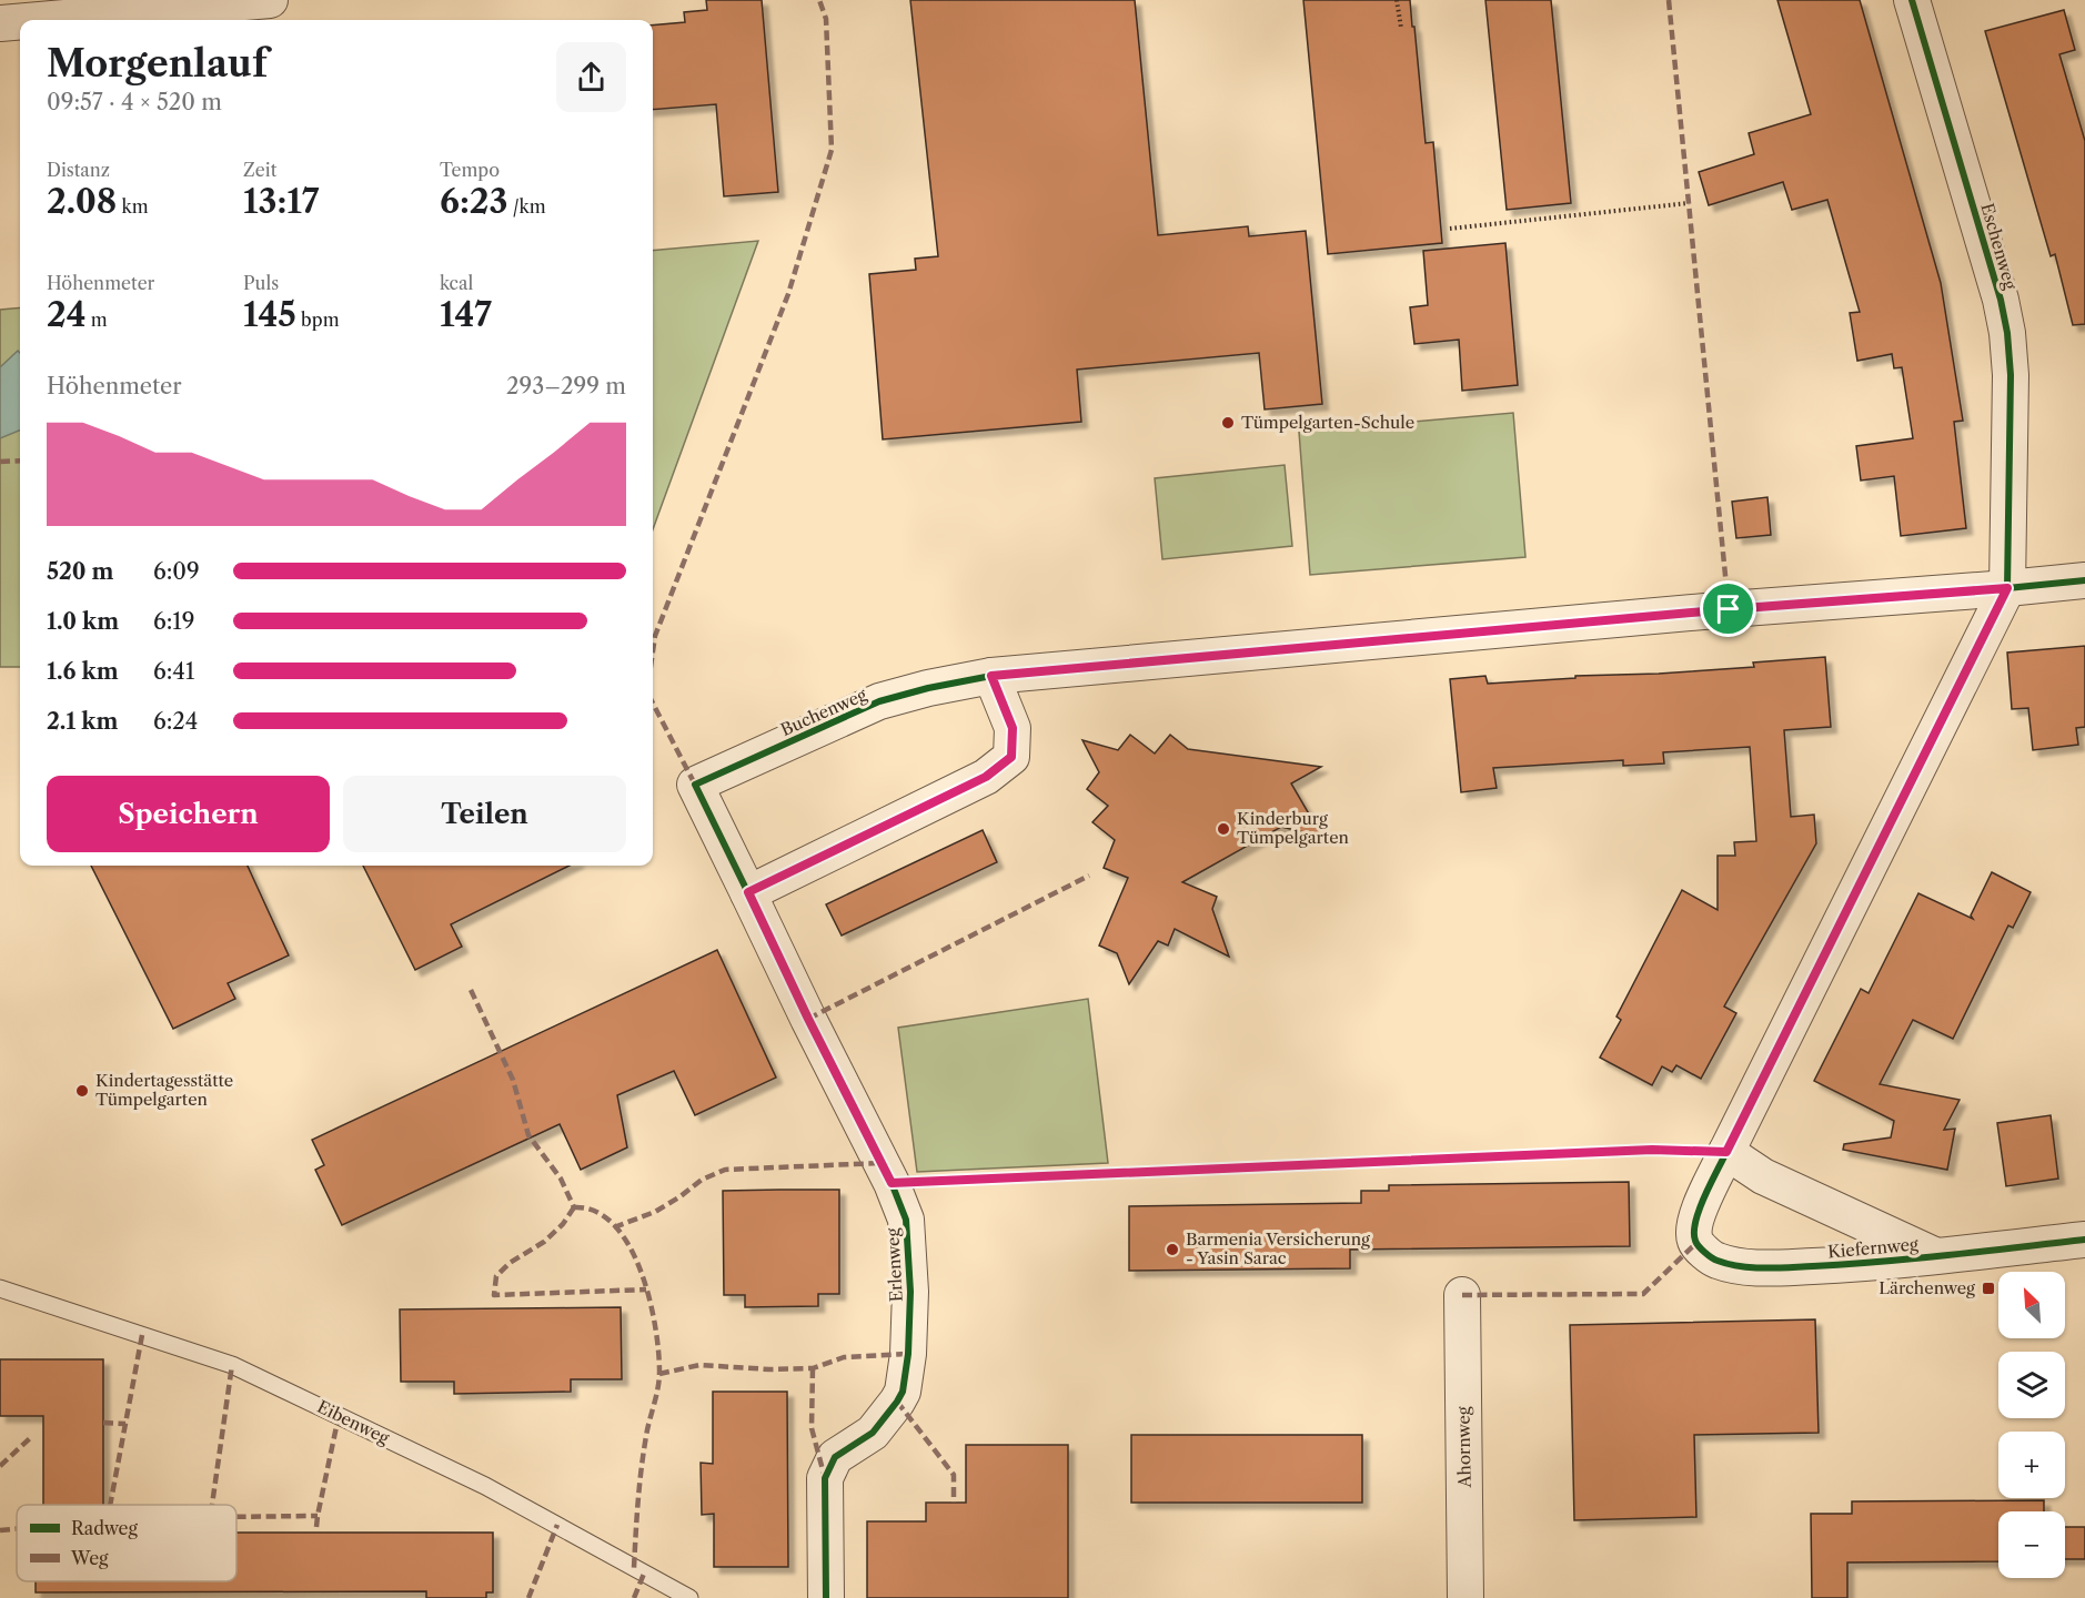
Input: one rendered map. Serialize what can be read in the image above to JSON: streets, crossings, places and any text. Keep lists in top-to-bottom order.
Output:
{
  "streets": {
    "street": [
      "Eschenweg",
      "Buchenweg",
      "Kiefernweg",
      "Erlenweg",
      "Ahornweg"
    ],
    "lane": ["Eibenweg"]
  },
  "crossings": [
    ["Eschenweg", "Buchenweg"],
    ["Buchenweg", "Erlenweg"]
  ],
  "places": {
    "other": [
      "Tümpelgarten-Schule",
      "Kinderburg Tümpelgarten",
      "Kindertagesstätte Tümpelgarten",
      "Barmenia Versicherung - Yasin Sarac"
    ],
    "transit": ["Lärchenweg"]
  },
  "legend": ["Radweg", "Weg"],
  "north": "top left",
  "page": {
    "heading": ["Morgenlauf", "09:57 · 4 × 520 m"],
    "stats": [
      ["Distanz", "2.08 km"],
      ["Zeit", "13:17"],
      ["Tempo", "6:23 /km"],
      ["Höhenmeter", "24 m"],
      ["Puls", "145 bpm"],
      ["kcal", "147"]
    ],
    "chart": ["Höhenmeter", "293–299 m"],
    "list": [
      {
        "name": "520 m",
        "note": "6:09"
      },
      {
        "name": "1.0 km",
        "note": "6:19"
      },
      {
        "name": "1.6 km",
        "note": "6:41"
      },
      {
        "name": "2.1 km",
        "note": "6:24"
      }
    ],
    "buttons": ["Speichern", "Teilen"],
    "map_buttons": ["+", "−"]
  }
}
